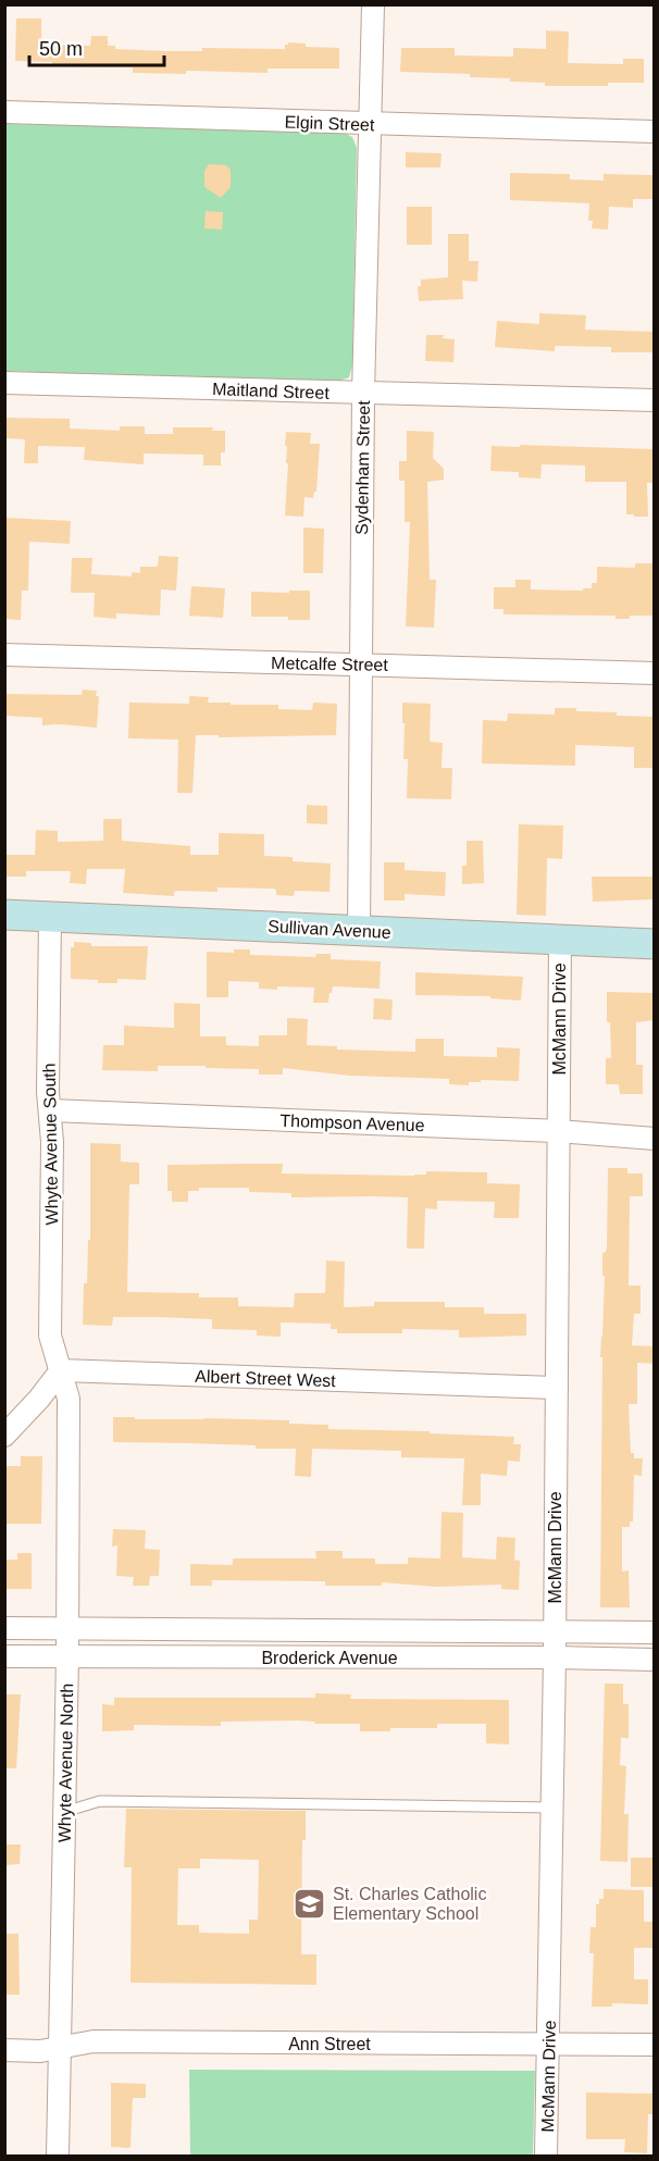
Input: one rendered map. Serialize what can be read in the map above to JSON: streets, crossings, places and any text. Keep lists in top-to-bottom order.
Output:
{
  "streets": {
    "street": [
      "Elgin Street",
      "Maitland Street",
      "Sydenham Street",
      "Metcalfe Street",
      "Sullivan Avenue",
      "McMann Drive",
      "Thompson Avenue",
      "Whyte Avenue South",
      "Albert Street West",
      "Broderick Avenue",
      "Whyte Avenue North",
      "Ann Street"
    ]
  },
  "crossings": [
    ["Elgin Street", "Sydenham Street"],
    ["Maitland Street", "Sydenham Street"],
    ["Sydenham Street", "Metcalfe Street"],
    ["Sydenham Street", "Sullivan Avenue"],
    ["Sullivan Avenue", "McMann Drive"],
    ["Sullivan Avenue", "Whyte Avenue South"],
    ["McMann Drive", "Thompson Avenue"],
    ["McMann Drive", "Albert Street West"],
    ["McMann Drive", "Broderick Avenue"],
    ["McMann Drive", "Ann Street"],
    ["Thompson Avenue", "Whyte Avenue South"],
    ["Whyte Avenue South", "Albert Street West"],
    ["Whyte Avenue South", "Whyte Avenue North"],
    ["Albert Street West", "Whyte Avenue North"],
    ["Broderick Avenue", "Whyte Avenue North"],
    ["Whyte Avenue North", "Ann Street"]
  ],
  "places": {
    "school or university": ["St. Charles Catholic Elementary School"]
  },
  "scale_bar": "50 m"
}
